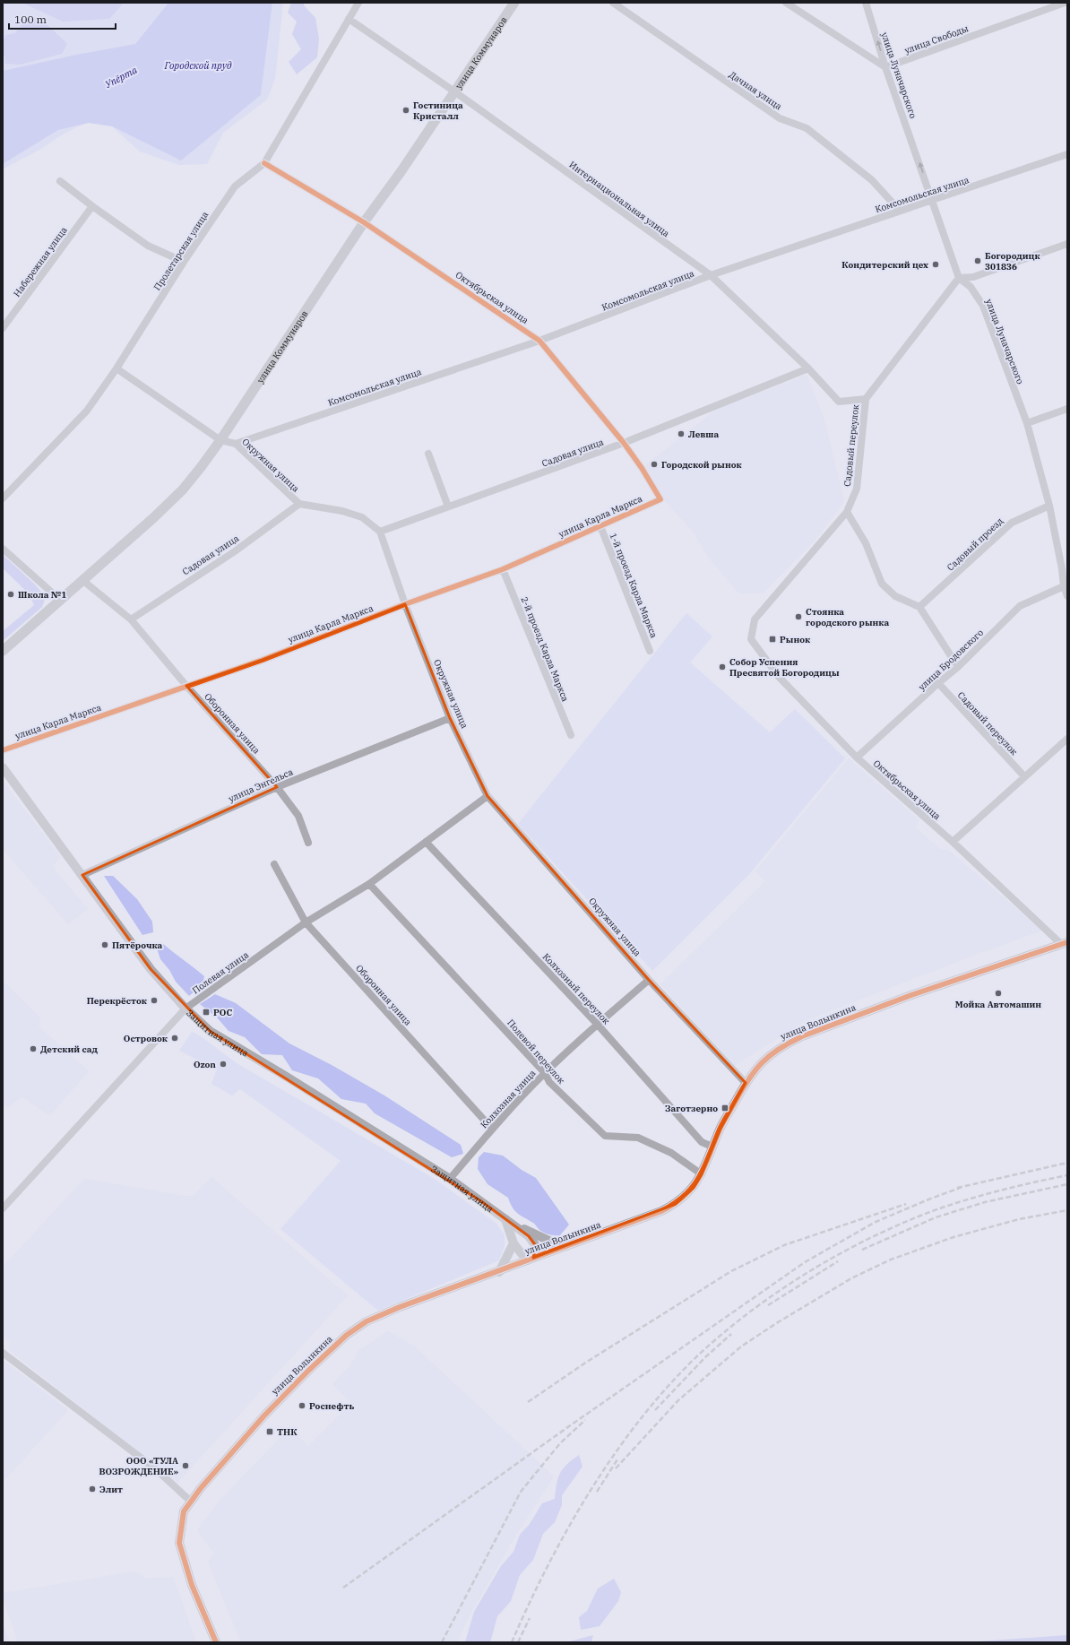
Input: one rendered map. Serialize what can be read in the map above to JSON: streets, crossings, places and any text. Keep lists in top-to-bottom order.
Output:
{
  "streets": {
    "main road": ["улица Коммунаров"],
    "street": [
      "улица Свободы",
      "улица Луначарского",
      "Дачная улица",
      "Комсомольская улица",
      "Интернациональная улица",
      "Пролетарская улица",
      "Набережная улица",
      "Октябрьская улица",
      "Садовый переулок",
      "Садовая улица",
      "Окружная улица",
      "улица Карла Маркса",
      "Садовый проезд",
      "1-й проезд Карла Маркса",
      "2-й проезд Карла Маркса",
      "улица Бродовского",
      "Оборонная улица",
      "улица Энгельса",
      "Полевая улица",
      "Колхозный переулок",
      "улица Волынкина",
      "Защитная улица",
      "Полевой переулок",
      "Колхозная улица"
    ]
  },
  "crossings": [
    ["улица Свободы", "улица Луначарского"],
    ["улица Коммунаров", "Интернациональная улица"],
    ["улица Коммунаров", "Октябрьская улица"],
    ["улица Коммунаров", "Окружная улица"],
    ["улица Коммунаров", "Оборонная улица"],
    ["улица Луначарского", "Комсомольская улица"],
    ["улица Луначарского", "Садовый переулок"],
    ["улица Луначарского", "Садовый проезд"],
    ["улица Луначарского", "улица Бродовского"],
    ["Дачная улица", "Комсомольская улица"],
    ["Комсомольская улица", "Интернациональная улица"],
    ["Комсомольская улица", "Октябрьская улица"],
    ["Комсомольская улица", "Окружная улица"],
    ["Интернациональная улица", "Пролетарская улица"],
    ["Интернациональная улица", "Садовый переулок"],
    ["Интернациональная улица", "Садовая улица"],
    ["Пролетарская улица", "Октябрьская улица"],
    ["Пролетарская улица", "Окружная улица"],
    ["Октябрьская улица", "Садовый переулок"],
    ["Октябрьская улица", "Садовая улица"],
    ["Октябрьская улица", "улица Карла Маркса"],
    ["Октябрьская улица", "улица Бродовского"],
    ["Октябрьская улица", "улица Волынкина"],
    ["Садовый переулок", "улица Бродовского"],
    ["Садовая улица", "Окружная улица"],
    ["Садовая улица", "Оборонная улица"],
    ["Окружная улица", "улица Карла Маркса"],
    ["Окружная улица", "улица Энгельса"],
    ["Окружная улица", "Полевая улица"],
    ["Окружная улица", "улица Волынкина"],
    ["Окружная улица", "Колхозная улица"],
    ["улица Карла Маркса", "1-й проезд Карла Маркса"],
    ["улица Карла Маркса", "2-й проезд Карла Маркса"],
    ["улица Карла Маркса", "Оборонная улица"],
    ["Оборонная улица", "улица Энгельса"],
    ["Оборонная улица", "Полевая улица"],
    ["Оборонная улица", "Колхозная улица"],
    ["улица Энгельса", "Защитная улица"],
    ["Полевая улица", "Колхозный переулок"],
    ["Полевая улица", "Защитная улица"],
    ["Полевая улица", "Полевой переулок"],
    ["Колхозный переулок", "улица Волынкина"],
    ["Колхозный переулок", "Колхозная улица"],
    ["улица Волынкина", "Полевой переулок"],
    ["Защитная улица", "Колхозная улица"],
    ["Полевой переулок", "Колхозная улица"]
  ],
  "water": ["Городской пруд", "Упёрта"],
  "places": {
    "other": [
      "Гостиница Кристалл",
      "Богородицк 301836",
      "Кондитерский цех",
      "Левша",
      "Городской рынок",
      "Школа №1",
      "Cтоянка городского рынка",
      "Собор Успения Пресвятой Богородицы",
      "Пятёрочка",
      "Мойка Автомашин",
      "Перекрёсток",
      "Островок",
      "Детский сад",
      "Ozon",
      "Роснефть",
      "ООО «ТУЛА ВОЗРОЖДЕНИЕ»",
      "Элит"
    ],
    "transit": [
      "Рынок",
      "РОС",
      "Заготзерно",
      "ТНК"
    ]
  },
  "scale_bar": "100 m"
}
